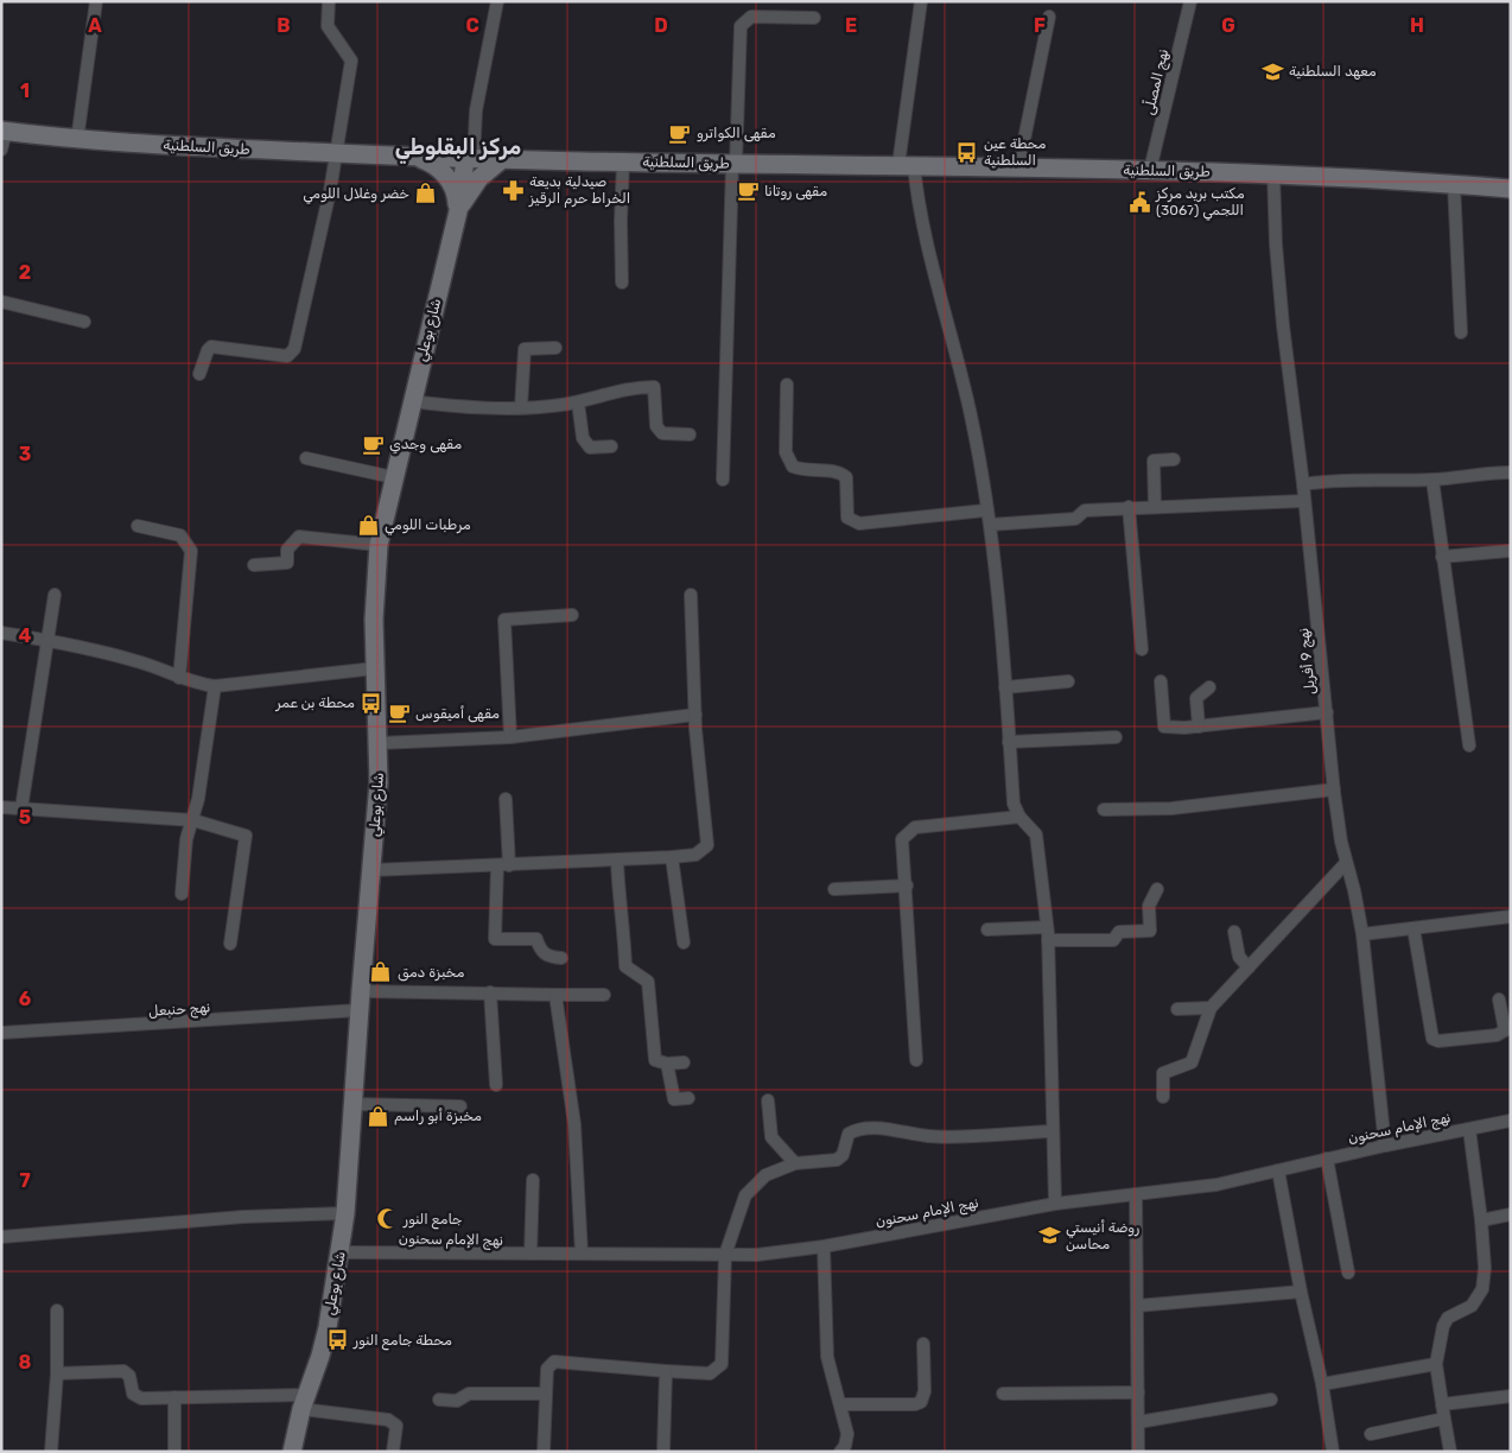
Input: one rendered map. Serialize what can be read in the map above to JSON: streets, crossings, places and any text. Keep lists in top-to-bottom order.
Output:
{
  "streets": {
    "main road": ["طريق السلطنية", "شارع بوعلي"],
    "street": [
      "نهج المصلّى",
      "نهج 9 أفريل",
      "نهج حنبعل",
      "نهج الإمام سحنون"
    ]
  },
  "crossings": [
    ["نهج المصلّى", "طريق السلطنية"],
    ["طريق السلطنية", "شارع بوعلي"],
    ["طريق السلطنية", "نهج 9 أفريل"],
    ["شارع بوعلي", "نهج حنبعل"],
    ["شارع بوعلي", "نهج الإمام سحنون"],
    ["نهج 9 أفريل", "نهج الإمام سحنون"]
  ],
  "districts": ["مركز البقلوطي"],
  "places": {
    "school or university": ["معهد السلطنية", "روضة أنيستي محاسن"],
    "cafe": [
      "مقهى الكواترو",
      "مقهى روتانا",
      "مقهى وجدي",
      "مقهى أميقوس"
    ],
    "bus stop": ["محطة عين السلطنية", "محطة بن عمر", "محطة جامع النور"],
    "pharmacy": ["صيدلية بديعة الخراط حرم الرقيز"],
    "shop": [
      "خضر وغلال اللومي",
      "مرطبات اللومي",
      "مخبزة دمق",
      "مخبزة أبو راسم"
    ],
    "public building": ["مكتب بريد مركز اللجمي (3067)"],
    "mosque": ["جامع النور"]
  },
  "grid": {
    "columns": [
      "A",
      "B",
      "C",
      "D",
      "E",
      "F",
      "G",
      "H"
    ],
    "rows": [
      "1",
      "2",
      "3",
      "4",
      "5",
      "6",
      "7",
      "8"
    ]
  }
}
